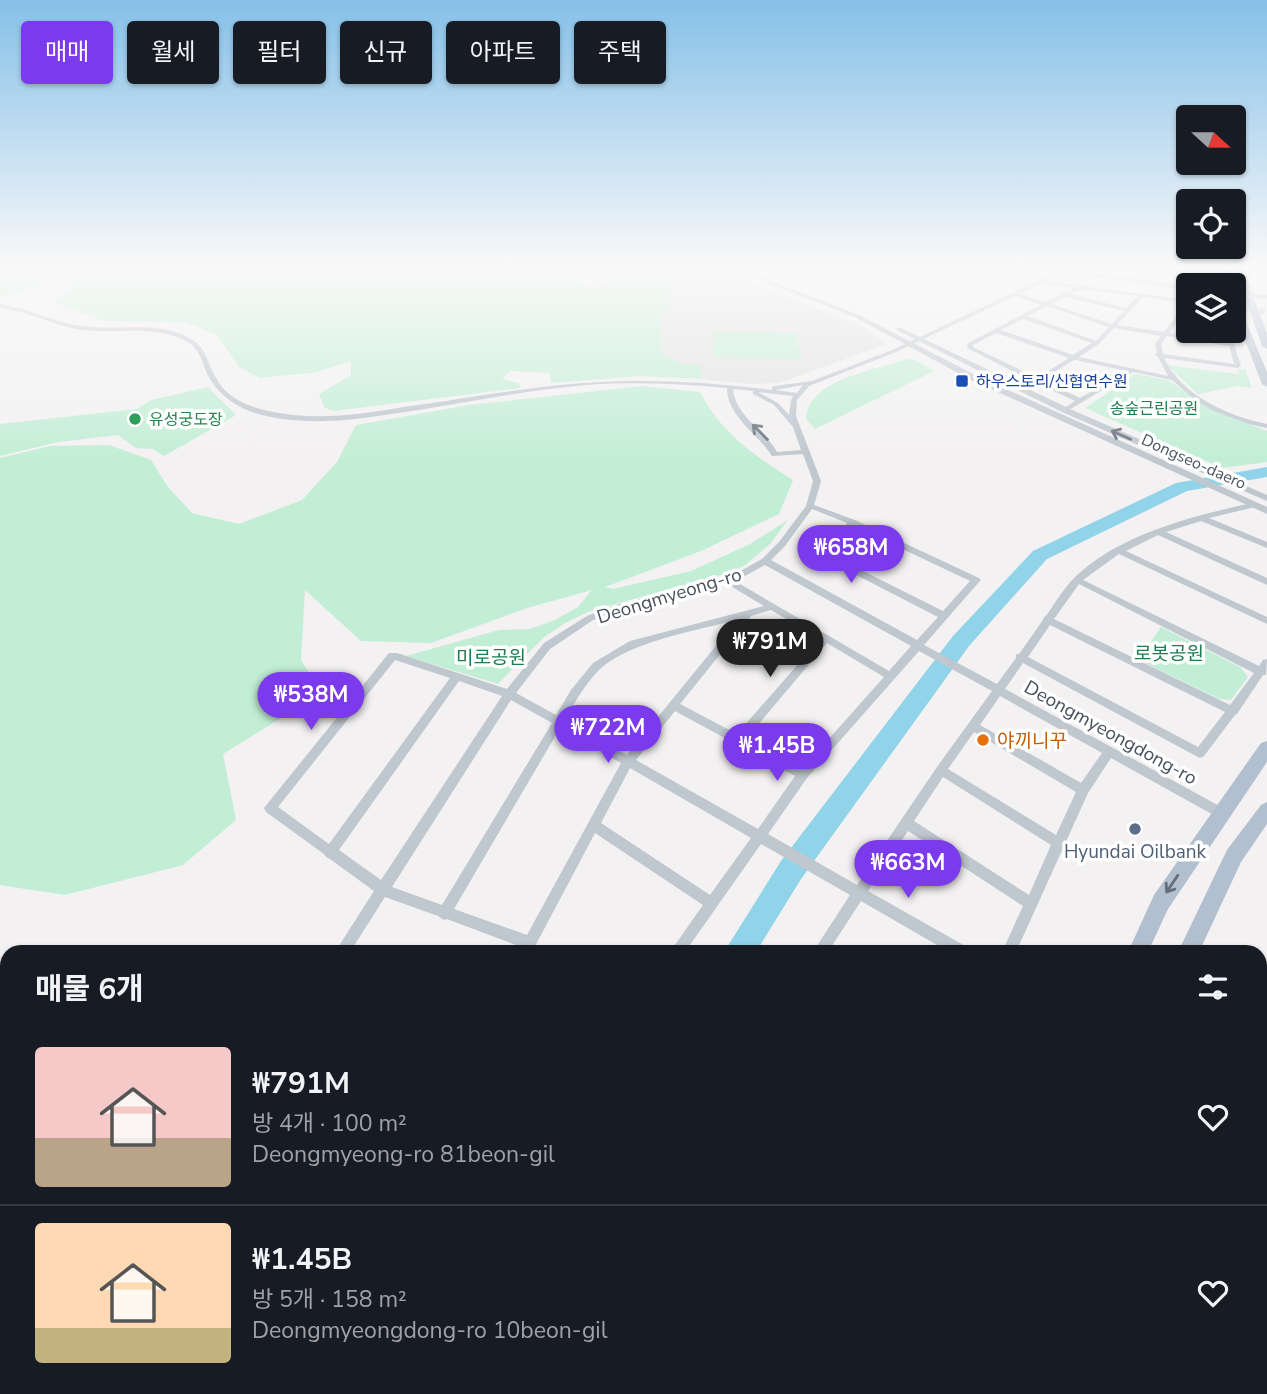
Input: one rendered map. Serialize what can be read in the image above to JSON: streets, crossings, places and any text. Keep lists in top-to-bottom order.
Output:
{
  "streets": {
    "street": ["Dongseo-daero", "Deongmyeong-ro", "Deongmyeongdong-ro"]
  },
  "parks": ["송숲근린공원", "로봇공원", "미로공원"],
  "places": {
    "transit": ["하우스토리/신협연수원"],
    "other": ["유성궁도장", "야끼니꾸", "Hyundai Oilbank"]
  },
  "north": "right",
  "page": {
    "chip": [
      "매매",
      "월세",
      "필터",
      "신규",
      "아파트",
      "주택"
    ],
    "price": [
      "₩658M",
      "₩791M",
      "₩538M",
      "₩722M",
      "₩1.45B",
      "₩663M"
    ],
    "heading": "매물 6개",
    "list": [
      {
        "name": "₩791M",
        "note": "방 4개 · 100 m² · Deongmyeong-ro 81beon-gil"
      },
      {
        "name": "₩1.45B",
        "note": "방 5개 · 158 m² · Deongmyeongdong-ro 10beon-gil"
      }
    ]
  }
}
